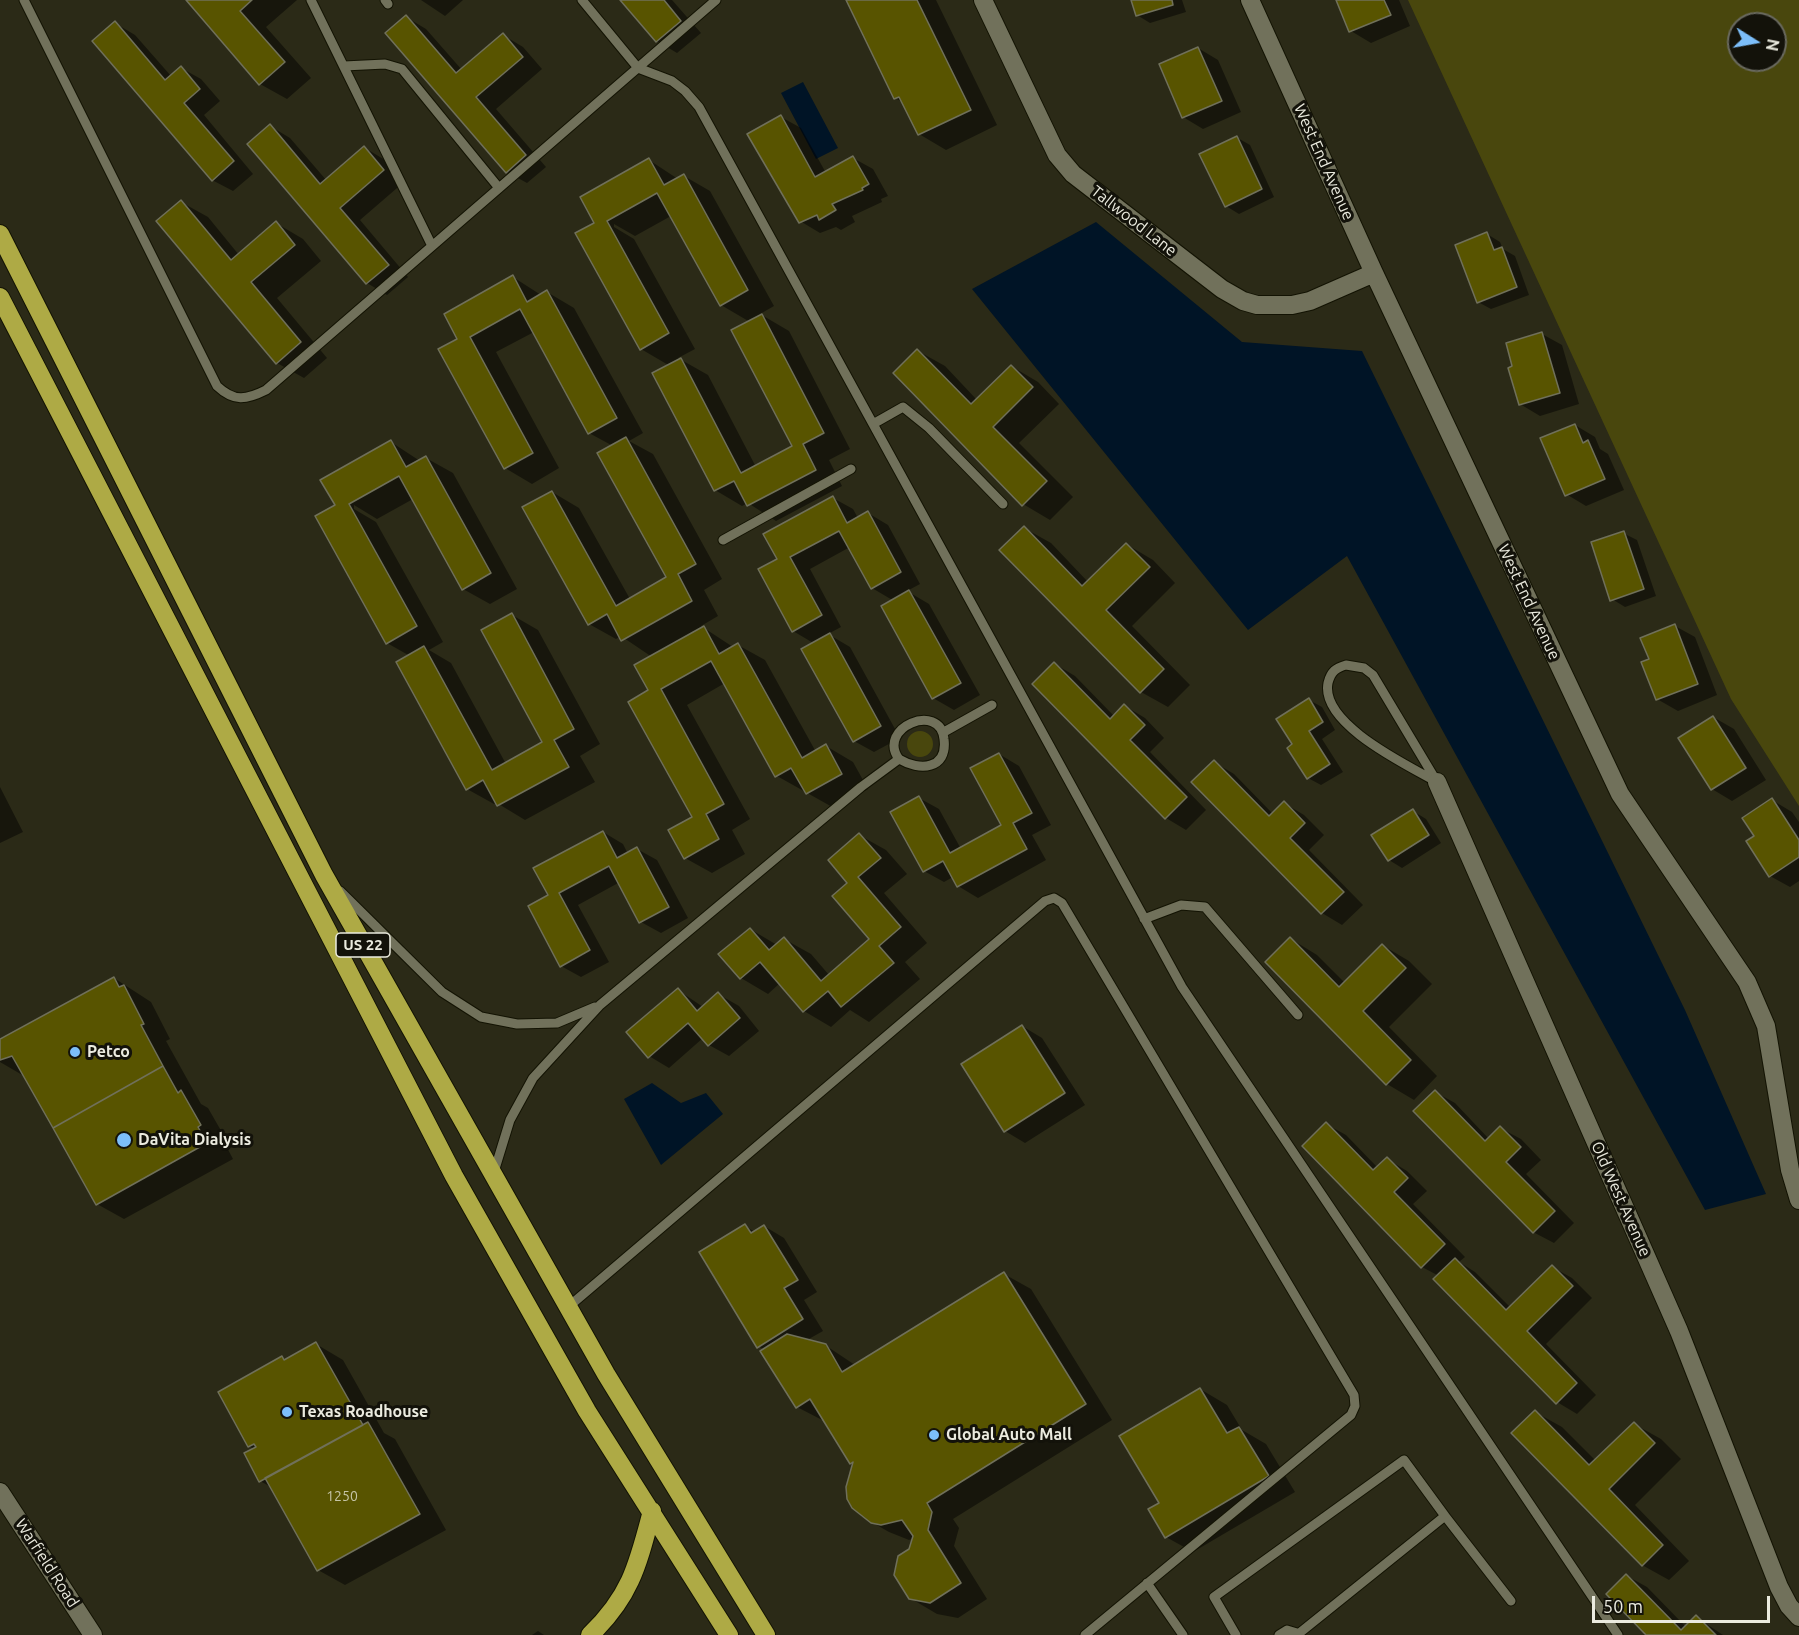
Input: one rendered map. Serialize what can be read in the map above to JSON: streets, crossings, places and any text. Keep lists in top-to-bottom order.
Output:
{
  "streets": {
    "highway": ["US 22"],
    "street": [
      "West End Avenue",
      "Tallwood Lane",
      "Old West Avenue",
      "Warfield Road"
    ]
  },
  "crossings": [
    ["West End Avenue", "Tallwood Lane"]
  ],
  "places": [
    "Petco",
    "DaVita Dialysis",
    "Texas Roadhouse",
    "Global Auto Mall"
  ],
  "house_numbers": ["1250"],
  "scale_bar": "50 m",
  "north": "right"
}
